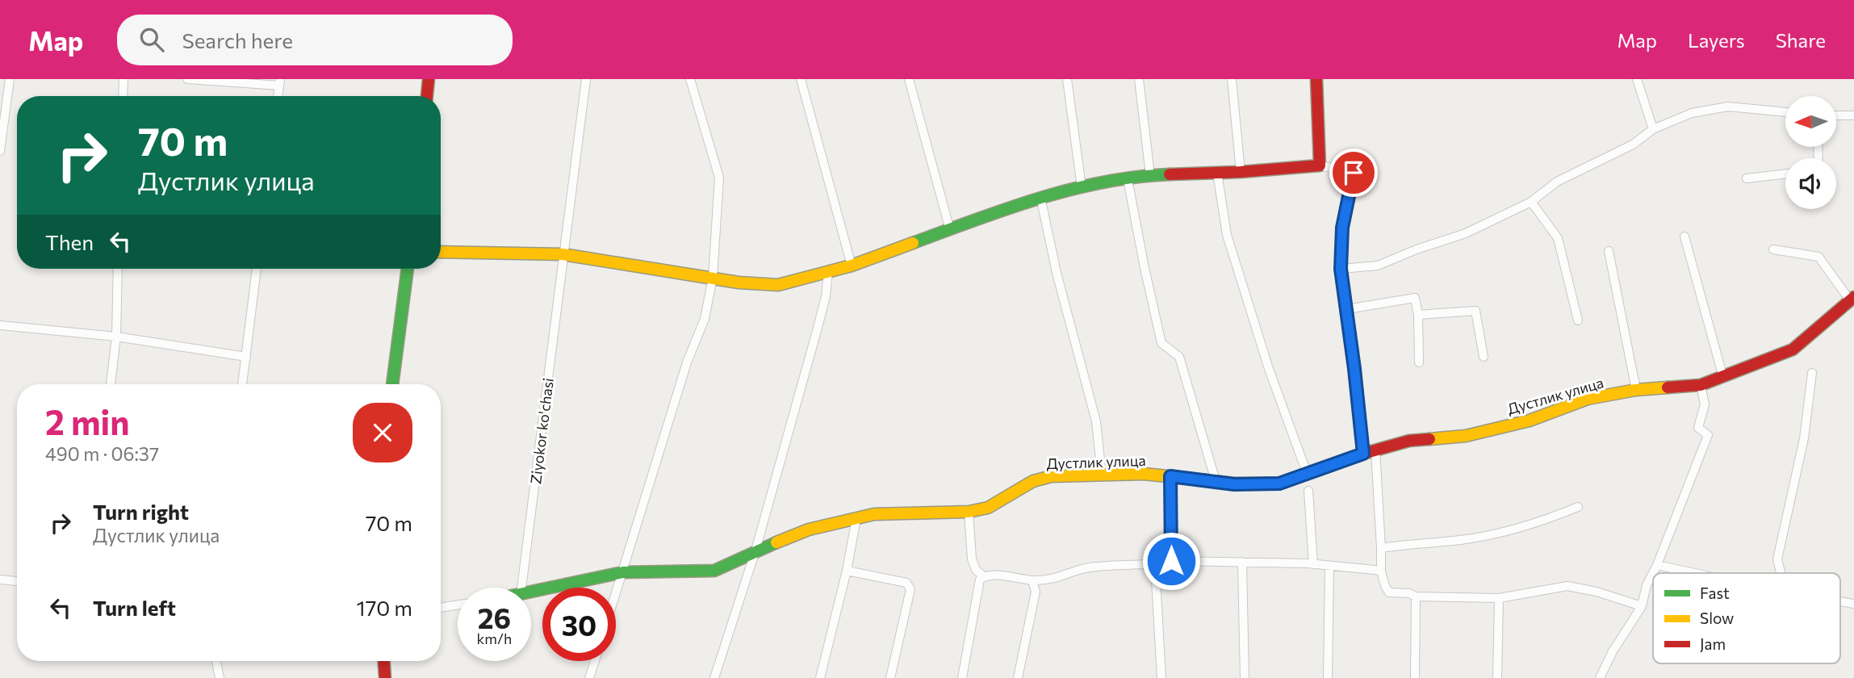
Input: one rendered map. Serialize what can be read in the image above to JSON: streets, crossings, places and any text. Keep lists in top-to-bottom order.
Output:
{
  "streets": {
    "street": ["Дустлик улица", "Ziyokor ko'chasi"]
  },
  "legend": ["Fast", "Slow", "Jam"],
  "north": "left",
  "page": {
    "header": "Map",
    "search": "Search here",
    "nav": ["Map", "Layers", "Share"],
    "turn": ["70 m", "Дустлик улица"],
    "then": "Then",
    "heading": ["2 min", "490 m · 06:37"],
    "list": [
      {
        "name": "Turn right",
        "note": "Дустлик улица",
        "value": "70 m"
      },
      {
        "name": "Turn left",
        "value": "170 m"
      }
    ],
    "speed": "26 km/h",
    "limit": "30"
  }
}
